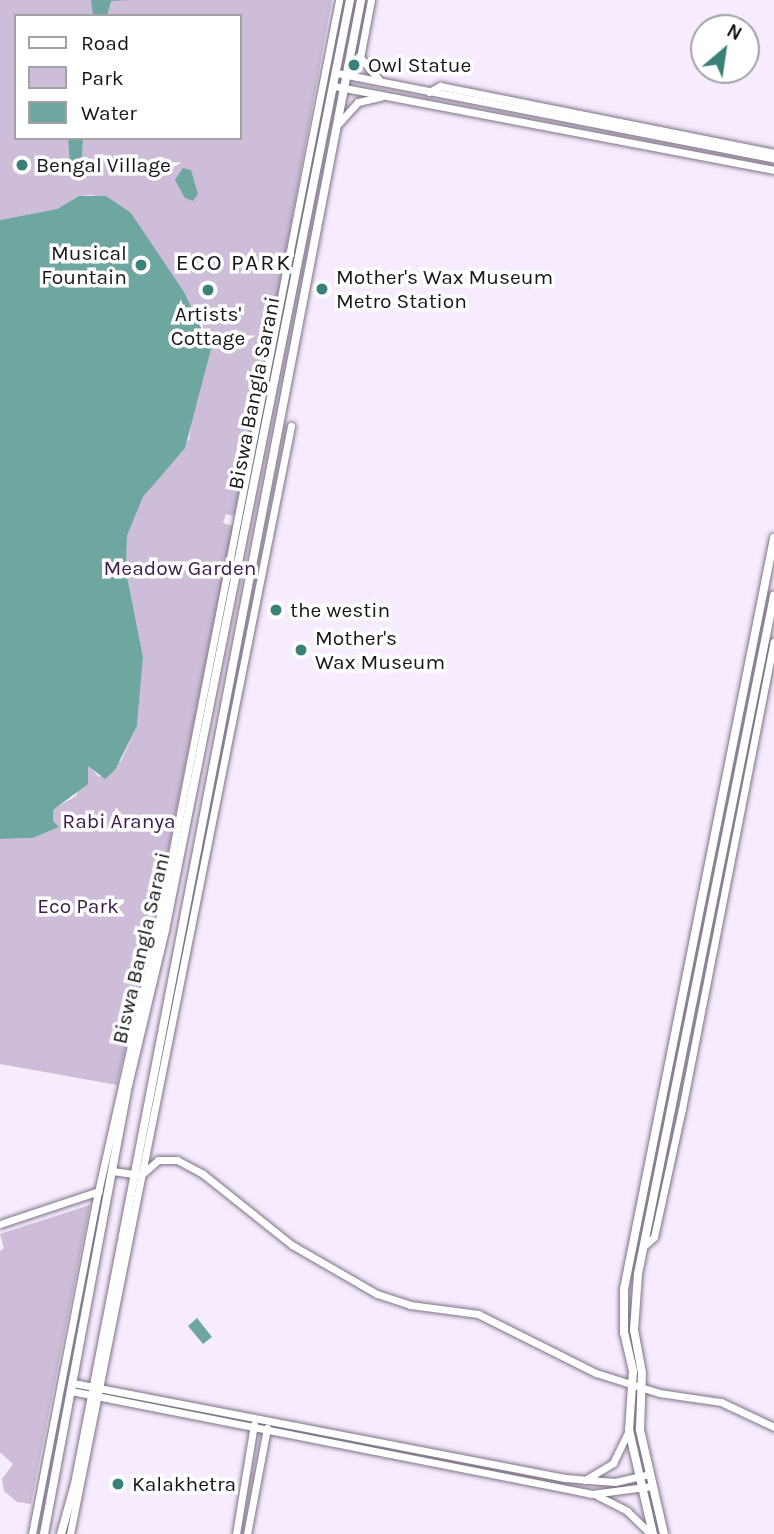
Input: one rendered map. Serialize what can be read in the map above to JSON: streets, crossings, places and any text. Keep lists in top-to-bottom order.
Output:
{
  "streets": {
    "main road": ["Biswa Bangla Sarani"]
  },
  "districts": ["ECO PARK"],
  "parks": ["Meadow Garden", "Rabi Aranya", "Eco Park"],
  "places": [
    "Owl Statue",
    "Bengal Village",
    "Musical Fountain",
    "Mother's Wax Museum Metro Station",
    "Artists' Cottage",
    "the westin",
    "Mother's Wax Museum",
    "Kalakhetra"
  ],
  "legend": ["Road", "Park", "Water"],
  "north": "top right"
}
